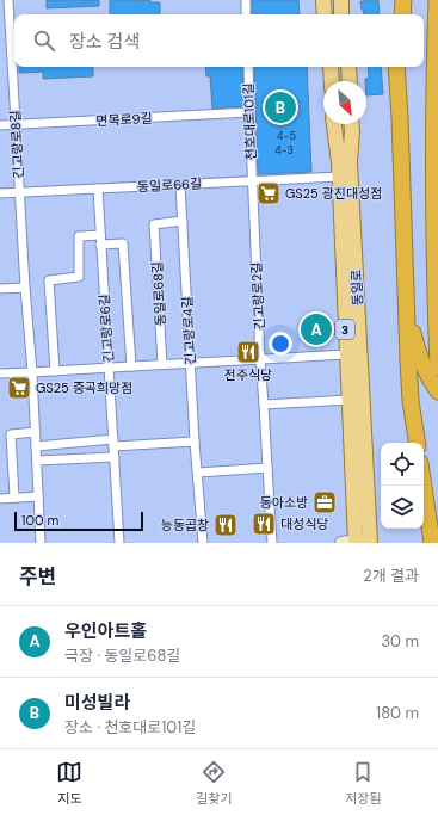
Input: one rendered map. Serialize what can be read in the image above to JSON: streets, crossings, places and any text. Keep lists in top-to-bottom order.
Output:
{
  "streets": {
    "main road": ["동일로", "3"],
    "street": [
      "면목로9길",
      "천호대로101길",
      "긴고랑로8길",
      "동일로66길",
      "동일로68길",
      "긴고랑로2길",
      "긴고랑로6길",
      "긴고랑로4길"
    ]
  },
  "crossings": [
    ["면목로9길", "천호대로101길"],
    ["면목로9길", "긴고랑로8길"],
    ["천호대로101길", "동일로66길"],
    ["천호대로101길", "긴고랑로2길"],
    ["긴고랑로8길", "동일로66길"],
    ["동일로66길", "동일로"],
    ["동일로66길", "긴고랑로2길"],
    ["동일로66길", "긴고랑로6길"],
    ["동일로66길", "긴고랑로4길"],
    ["동일로68길", "긴고랑로4길"]
  ],
  "places": {
    "supermarket": ["GS25 광진대성점", "GS25 중곡희망점"],
    "restaurant": ["전주식당", "대성식당", "능동곱창"],
    "office": ["동아소방"]
  },
  "house_numbers": ["4-5", "4-3"],
  "scale_bar": "100 m",
  "north": "bottom right",
  "page": {
    "search": "장소 검색",
    "pins": ["B", "A"],
    "scale": "100 m",
    "heading": ["주변", "2개 결과"],
    "list": [
      {
        "mark": "A",
        "name": "우인아트홀",
        "note": "극장 · 동일로68길",
        "value": "30 m"
      },
      {
        "mark": "B",
        "name": "미성빌라",
        "note": "장소 · 천호대로101길",
        "value": "180 m"
      }
    ],
    "nav": ["지도", "길찾기", "저장됨"]
  }
}
